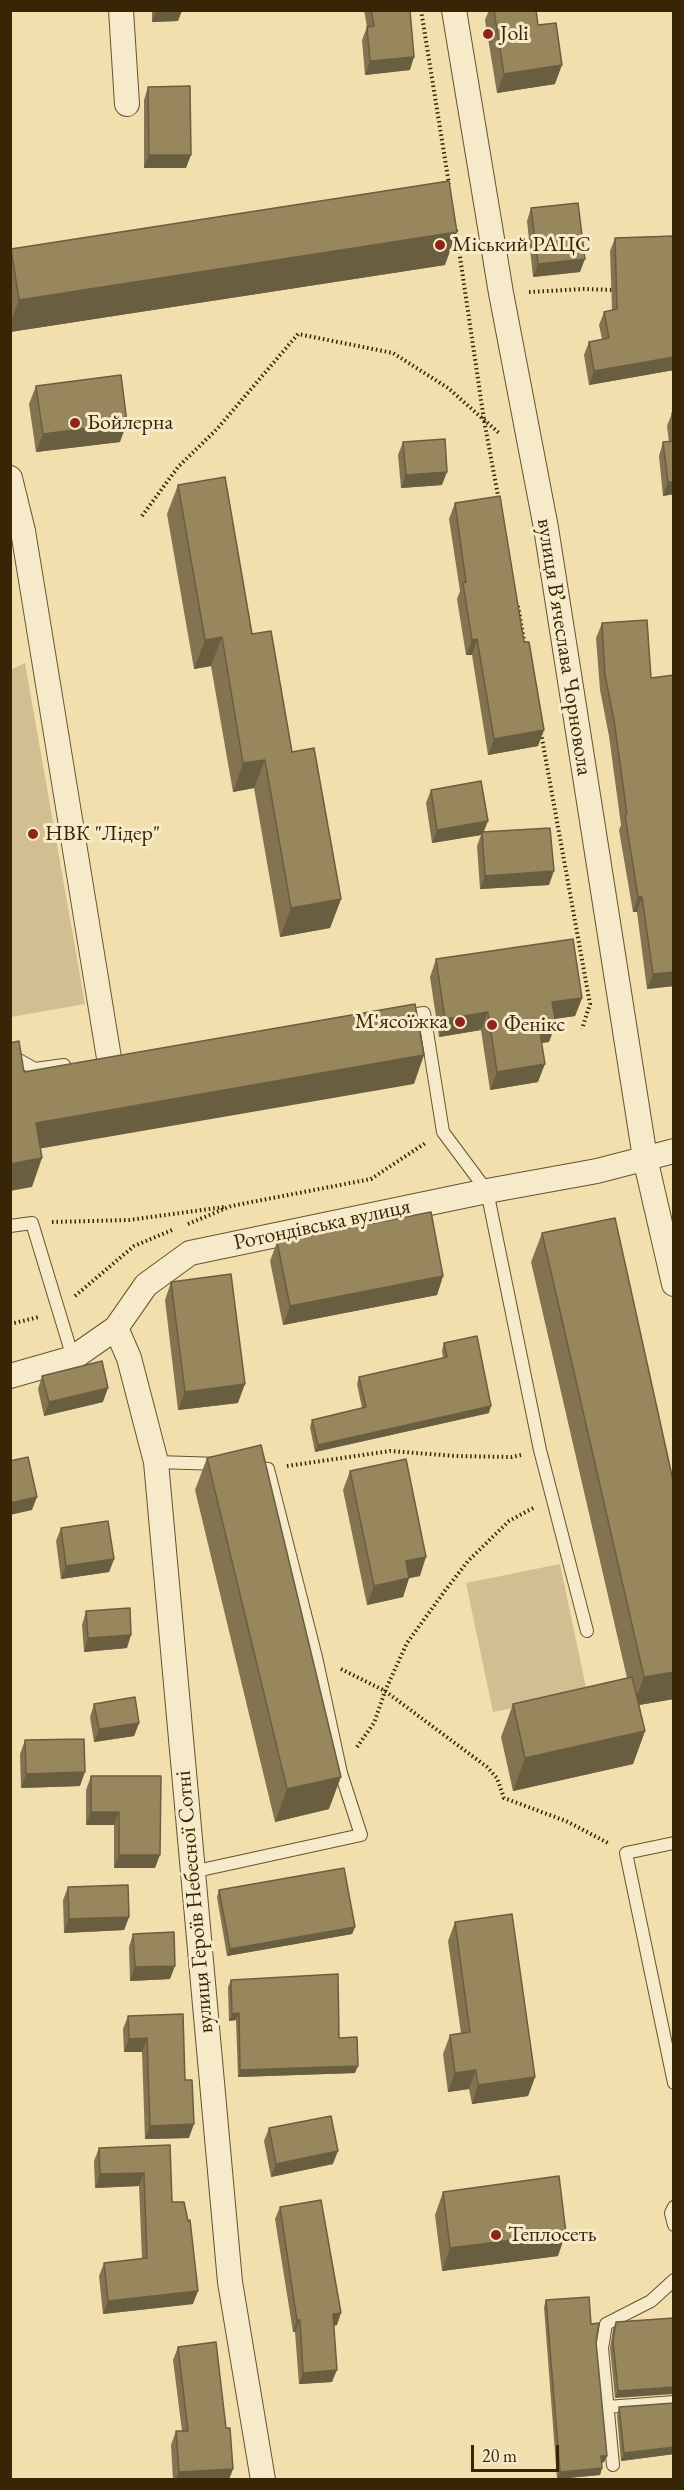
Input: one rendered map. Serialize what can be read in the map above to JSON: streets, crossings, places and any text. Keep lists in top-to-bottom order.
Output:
{
  "streets": {
    "street": ["вулиця Вʼячеслава Чорновола", "Ротондівська вулиця", "вулиця Героїв Небесної Сотні"]
  },
  "crossings": [
    ["вулиця Вʼячеслава Чорновола", "Ротондівська вулиця"],
    ["Ротондівська вулиця", "вулиця Героїв Небесної Сотні"]
  ],
  "places": [
    "Joli",
    "Міський РАЦС",
    "Бойлерна",
    "НВК \"Лідер\"",
    "М'ясоїжка",
    "Фенікс",
    "Теплосеть"
  ],
  "scale_bar": "20 m"
}
